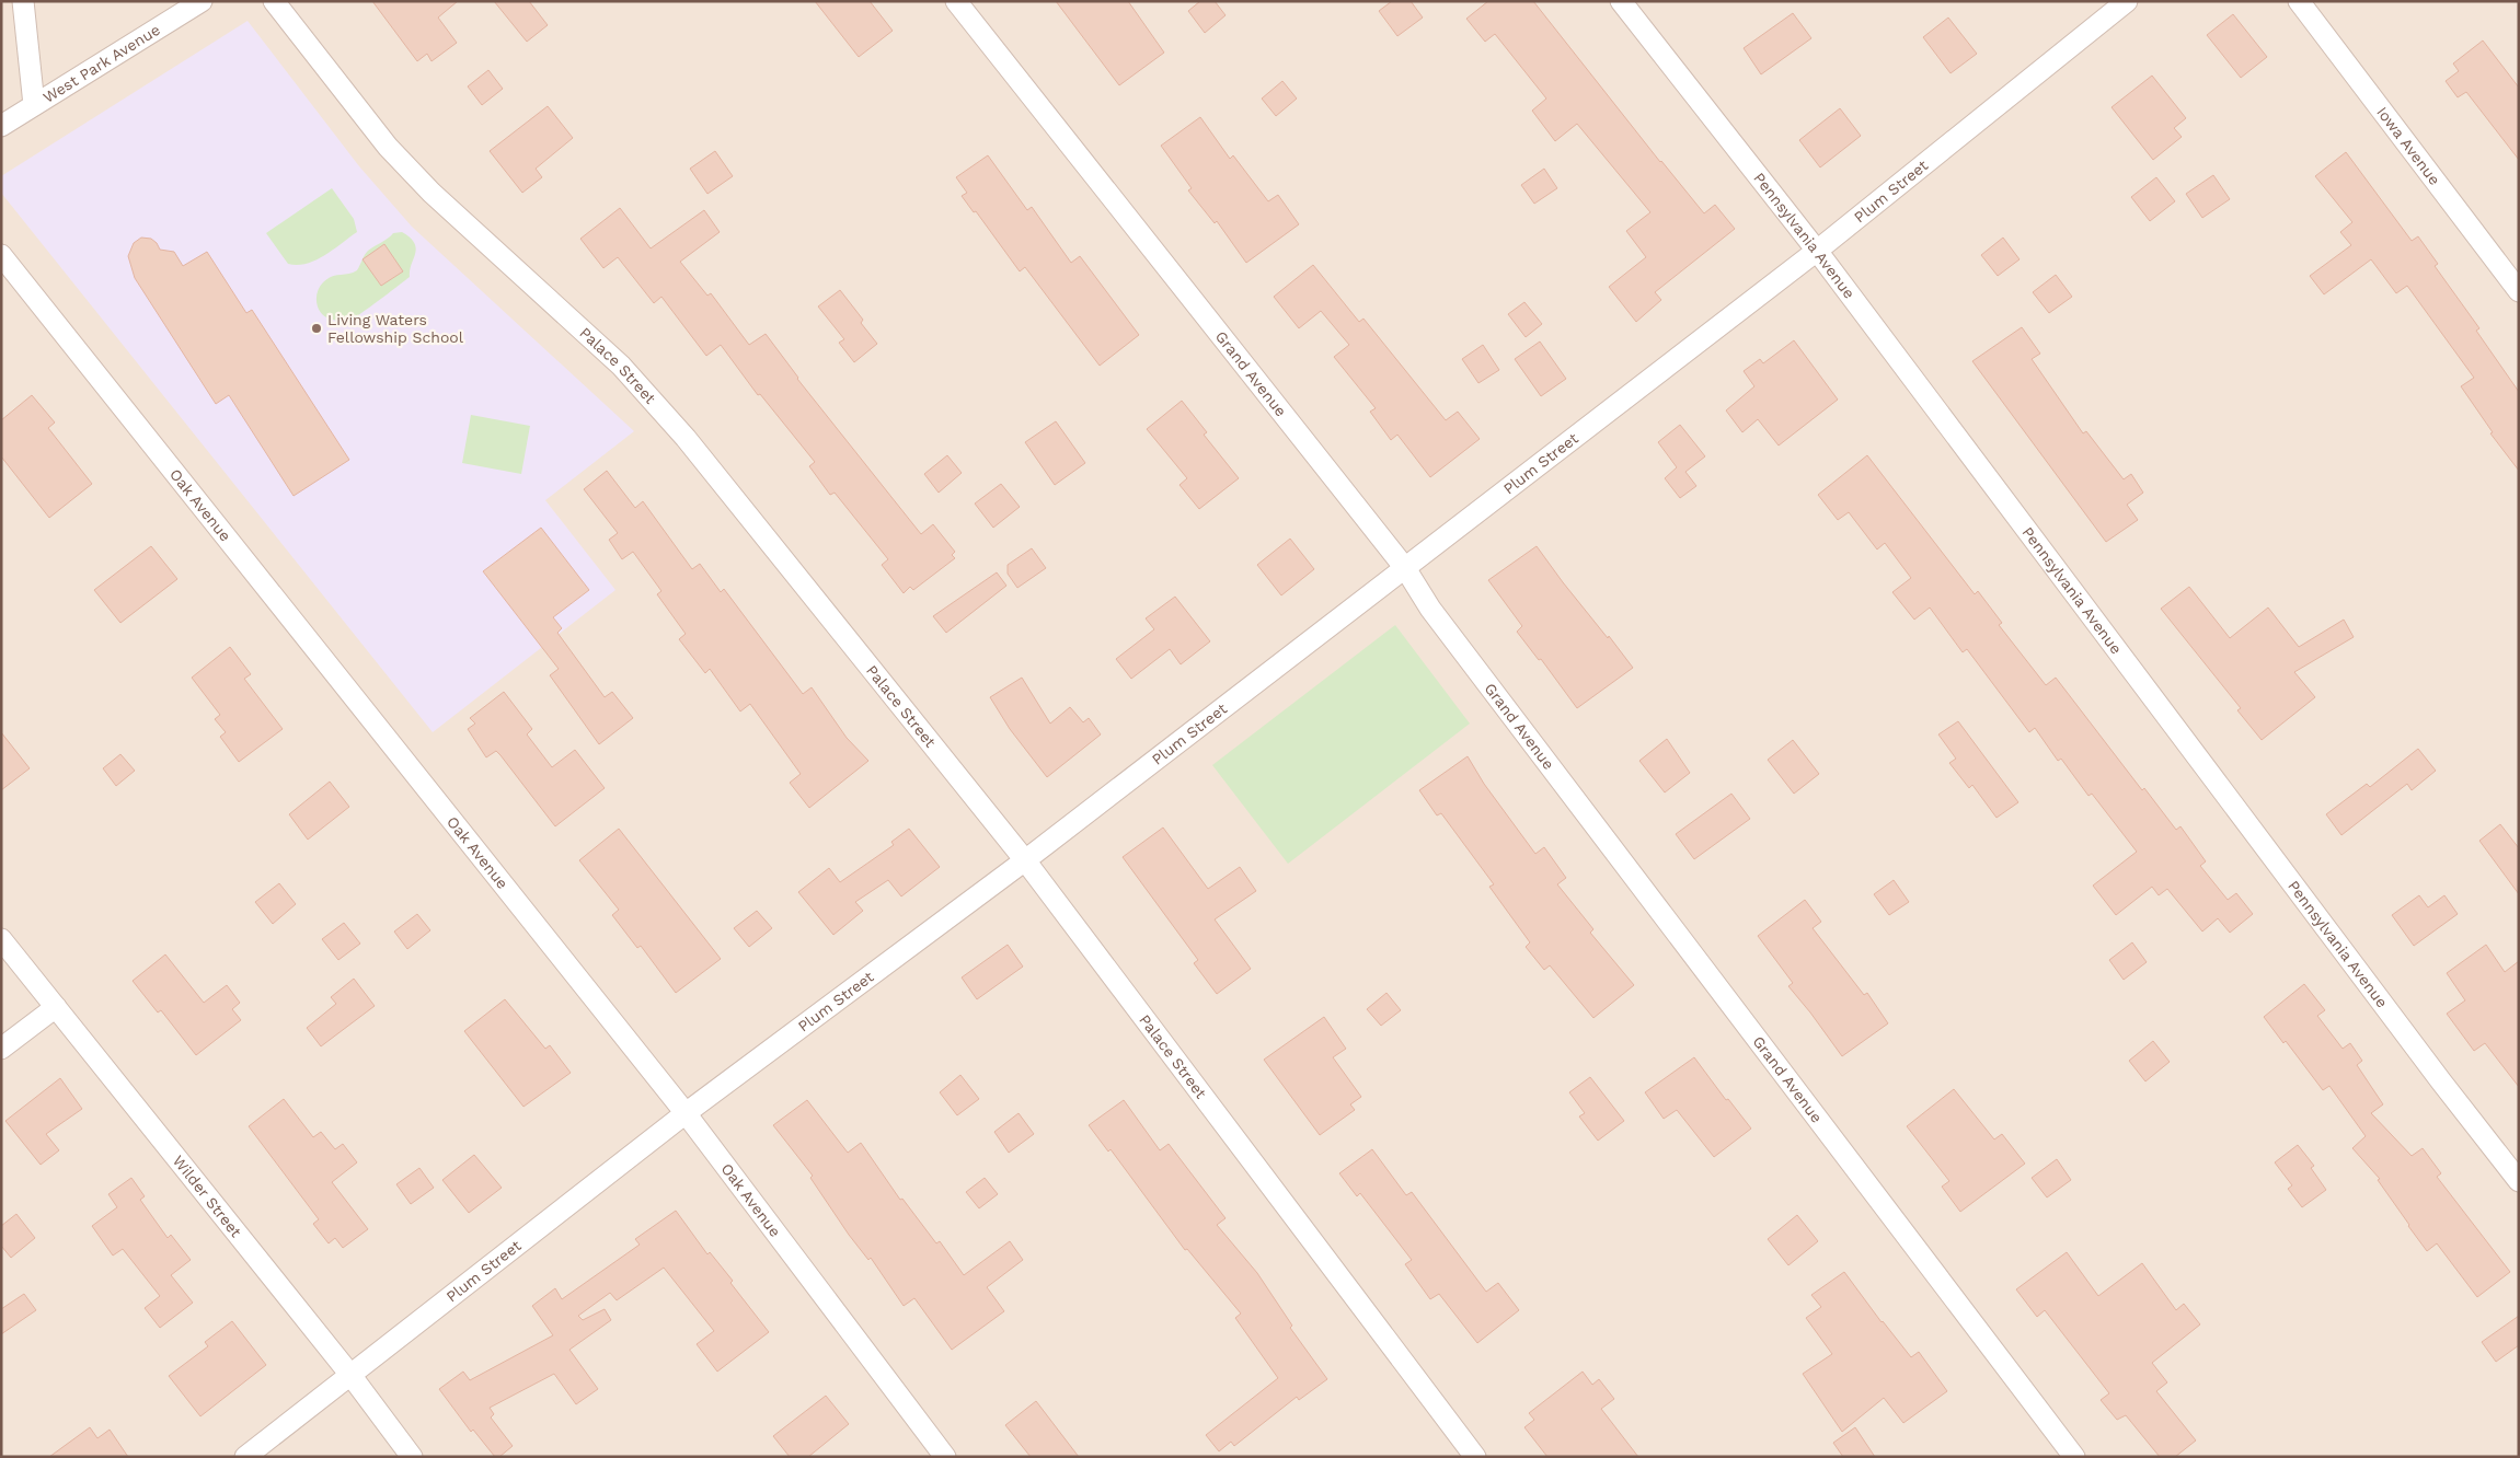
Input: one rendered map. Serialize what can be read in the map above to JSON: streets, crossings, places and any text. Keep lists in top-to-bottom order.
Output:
{
  "streets": {
    "street": [
      "West Park Avenue",
      "Iowa Avenue",
      "Plum Street",
      "Pennsylvania Avenue",
      "Palace Street",
      "Grand Avenue",
      "Oak Avenue",
      "Wilder Street"
    ]
  },
  "crossings": [
    ["Plum Street", "Pennsylvania Avenue"],
    ["Plum Street", "Palace Street"],
    ["Plum Street", "Grand Avenue"],
    ["Plum Street", "Oak Avenue"],
    ["Plum Street", "Wilder Street"]
  ],
  "places": ["Living Waters Fellowship School"]
}
